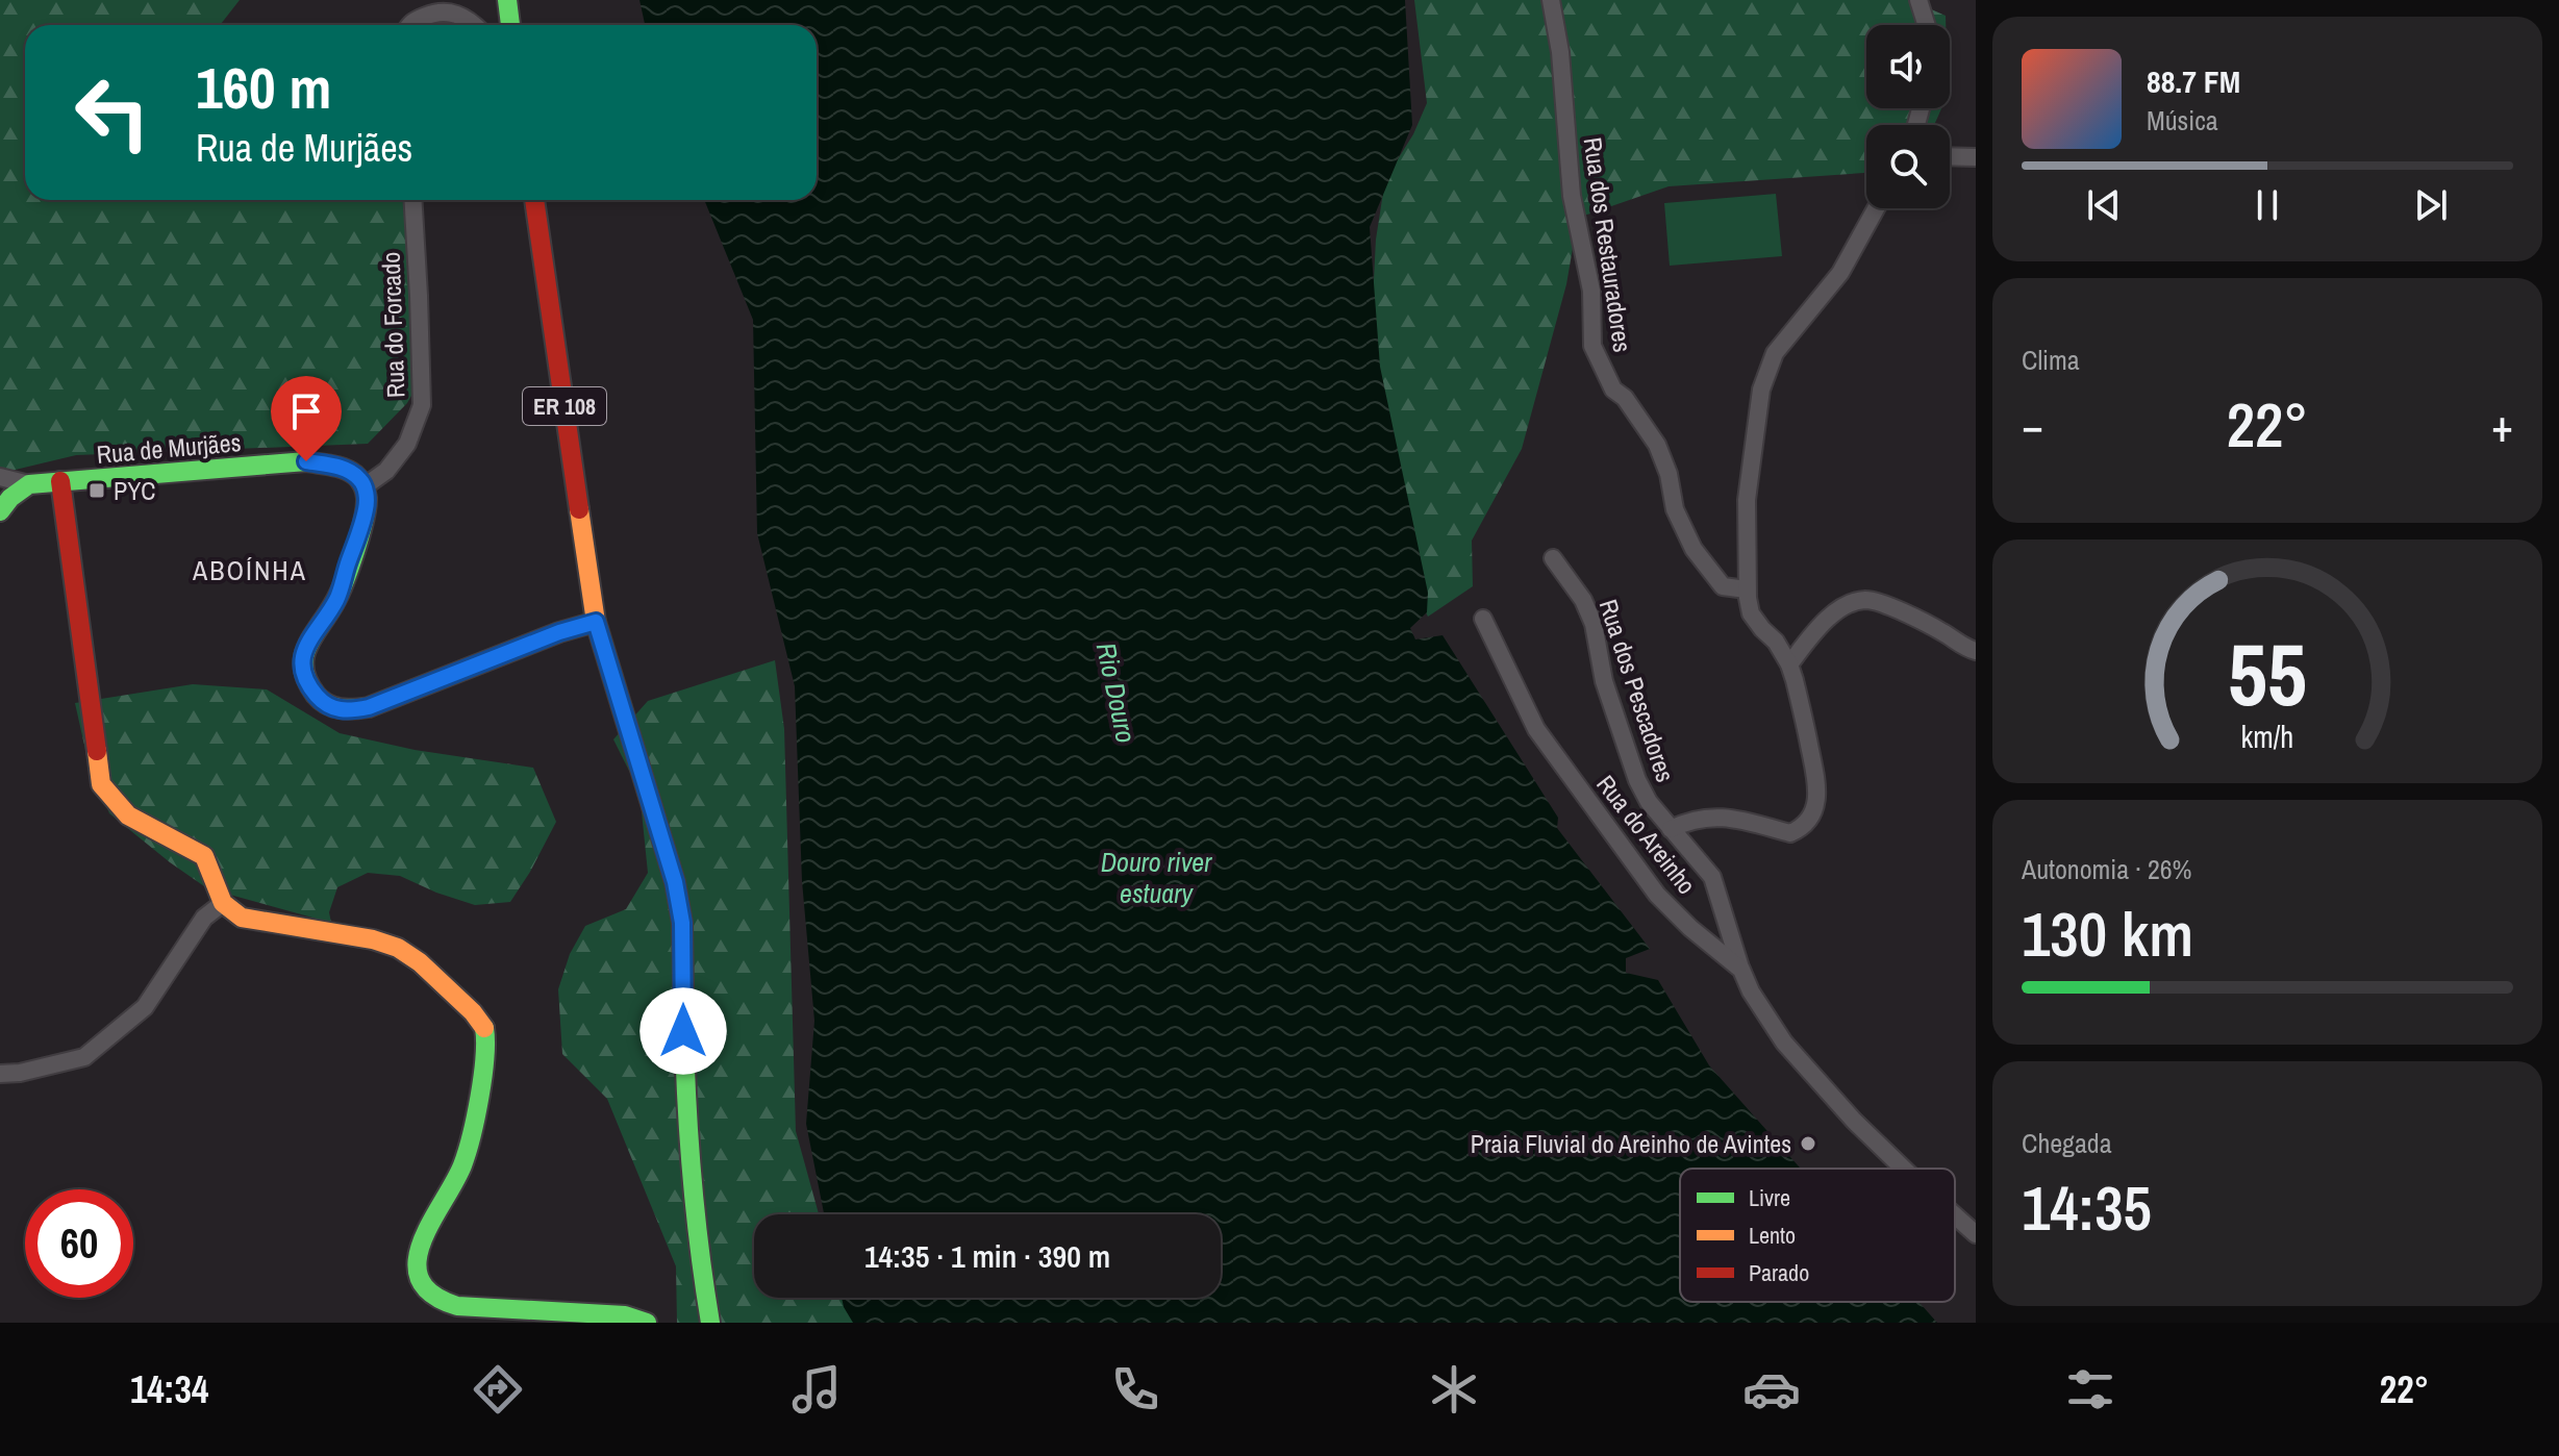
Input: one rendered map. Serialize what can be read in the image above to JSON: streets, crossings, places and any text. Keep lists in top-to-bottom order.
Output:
{
  "streets": {
    "main road": ["ER 108", "Rua de Murjães"],
    "street": [
      "Rua dos Restauradores",
      "Rua do Forcado",
      "Rua dos Pescadores",
      "Rua do Areinho"
    ]
  },
  "crossings": [
    ["Rua do Forcado", "Rua de Murjães"],
    ["Rua dos Pescadores", "Rua do Areinho"]
  ],
  "districts": ["ABOÍNHA"],
  "water": ["Rio Douro", "Douro river estuary"],
  "places": {
    "transit": ["PYC"],
    "other": ["Praia Fluvial do Areinho de Avintes"]
  },
  "legend": ["Livre", "Lento", "Parado"],
  "page": {
    "turn": ["160 m", "Rua de Murjães"],
    "song": ["88.7 FM", "Música"],
    "tile": [
      "Clima",
      ["Autonomia · 26%", "130 km"],
      ["Chegada", "14:35"]
    ],
    "heat": ["−", "22°", "+"],
    "limit": "60",
    "trip": "14:35 · 1 min · 390 m",
    "tabs": ["14:34", "22°"],
    "gauge": ["55", "km/h"]
  }
}
